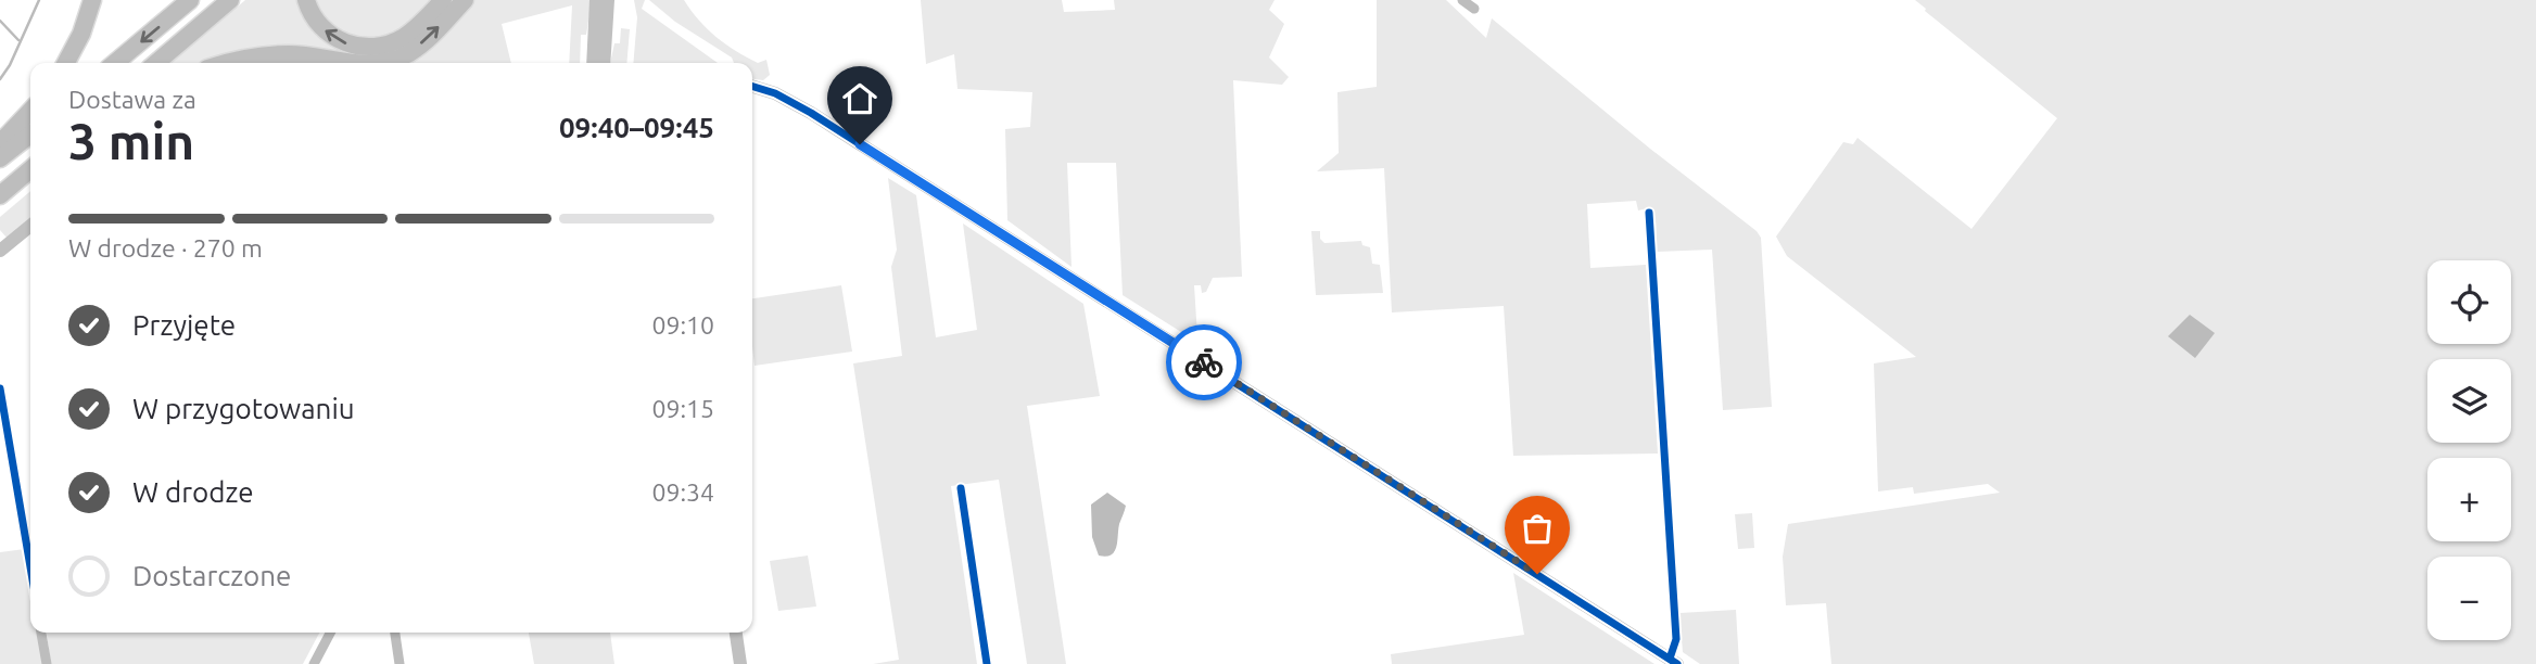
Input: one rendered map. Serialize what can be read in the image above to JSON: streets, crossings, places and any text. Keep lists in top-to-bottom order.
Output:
{
  "page": {
    "heading": ["3 min", "Dostawa za", "09:40–09:45"],
    "bar": "W drodze · 270 m",
    "map_buttons": ["+", "−"],
    "list": [
      ["Przyjęte", "09:10"],
      ["W przygotowaniu", "09:15"],
      ["W drodze", "09:34"],
      "Dostarczone"
    ]
  }
}
